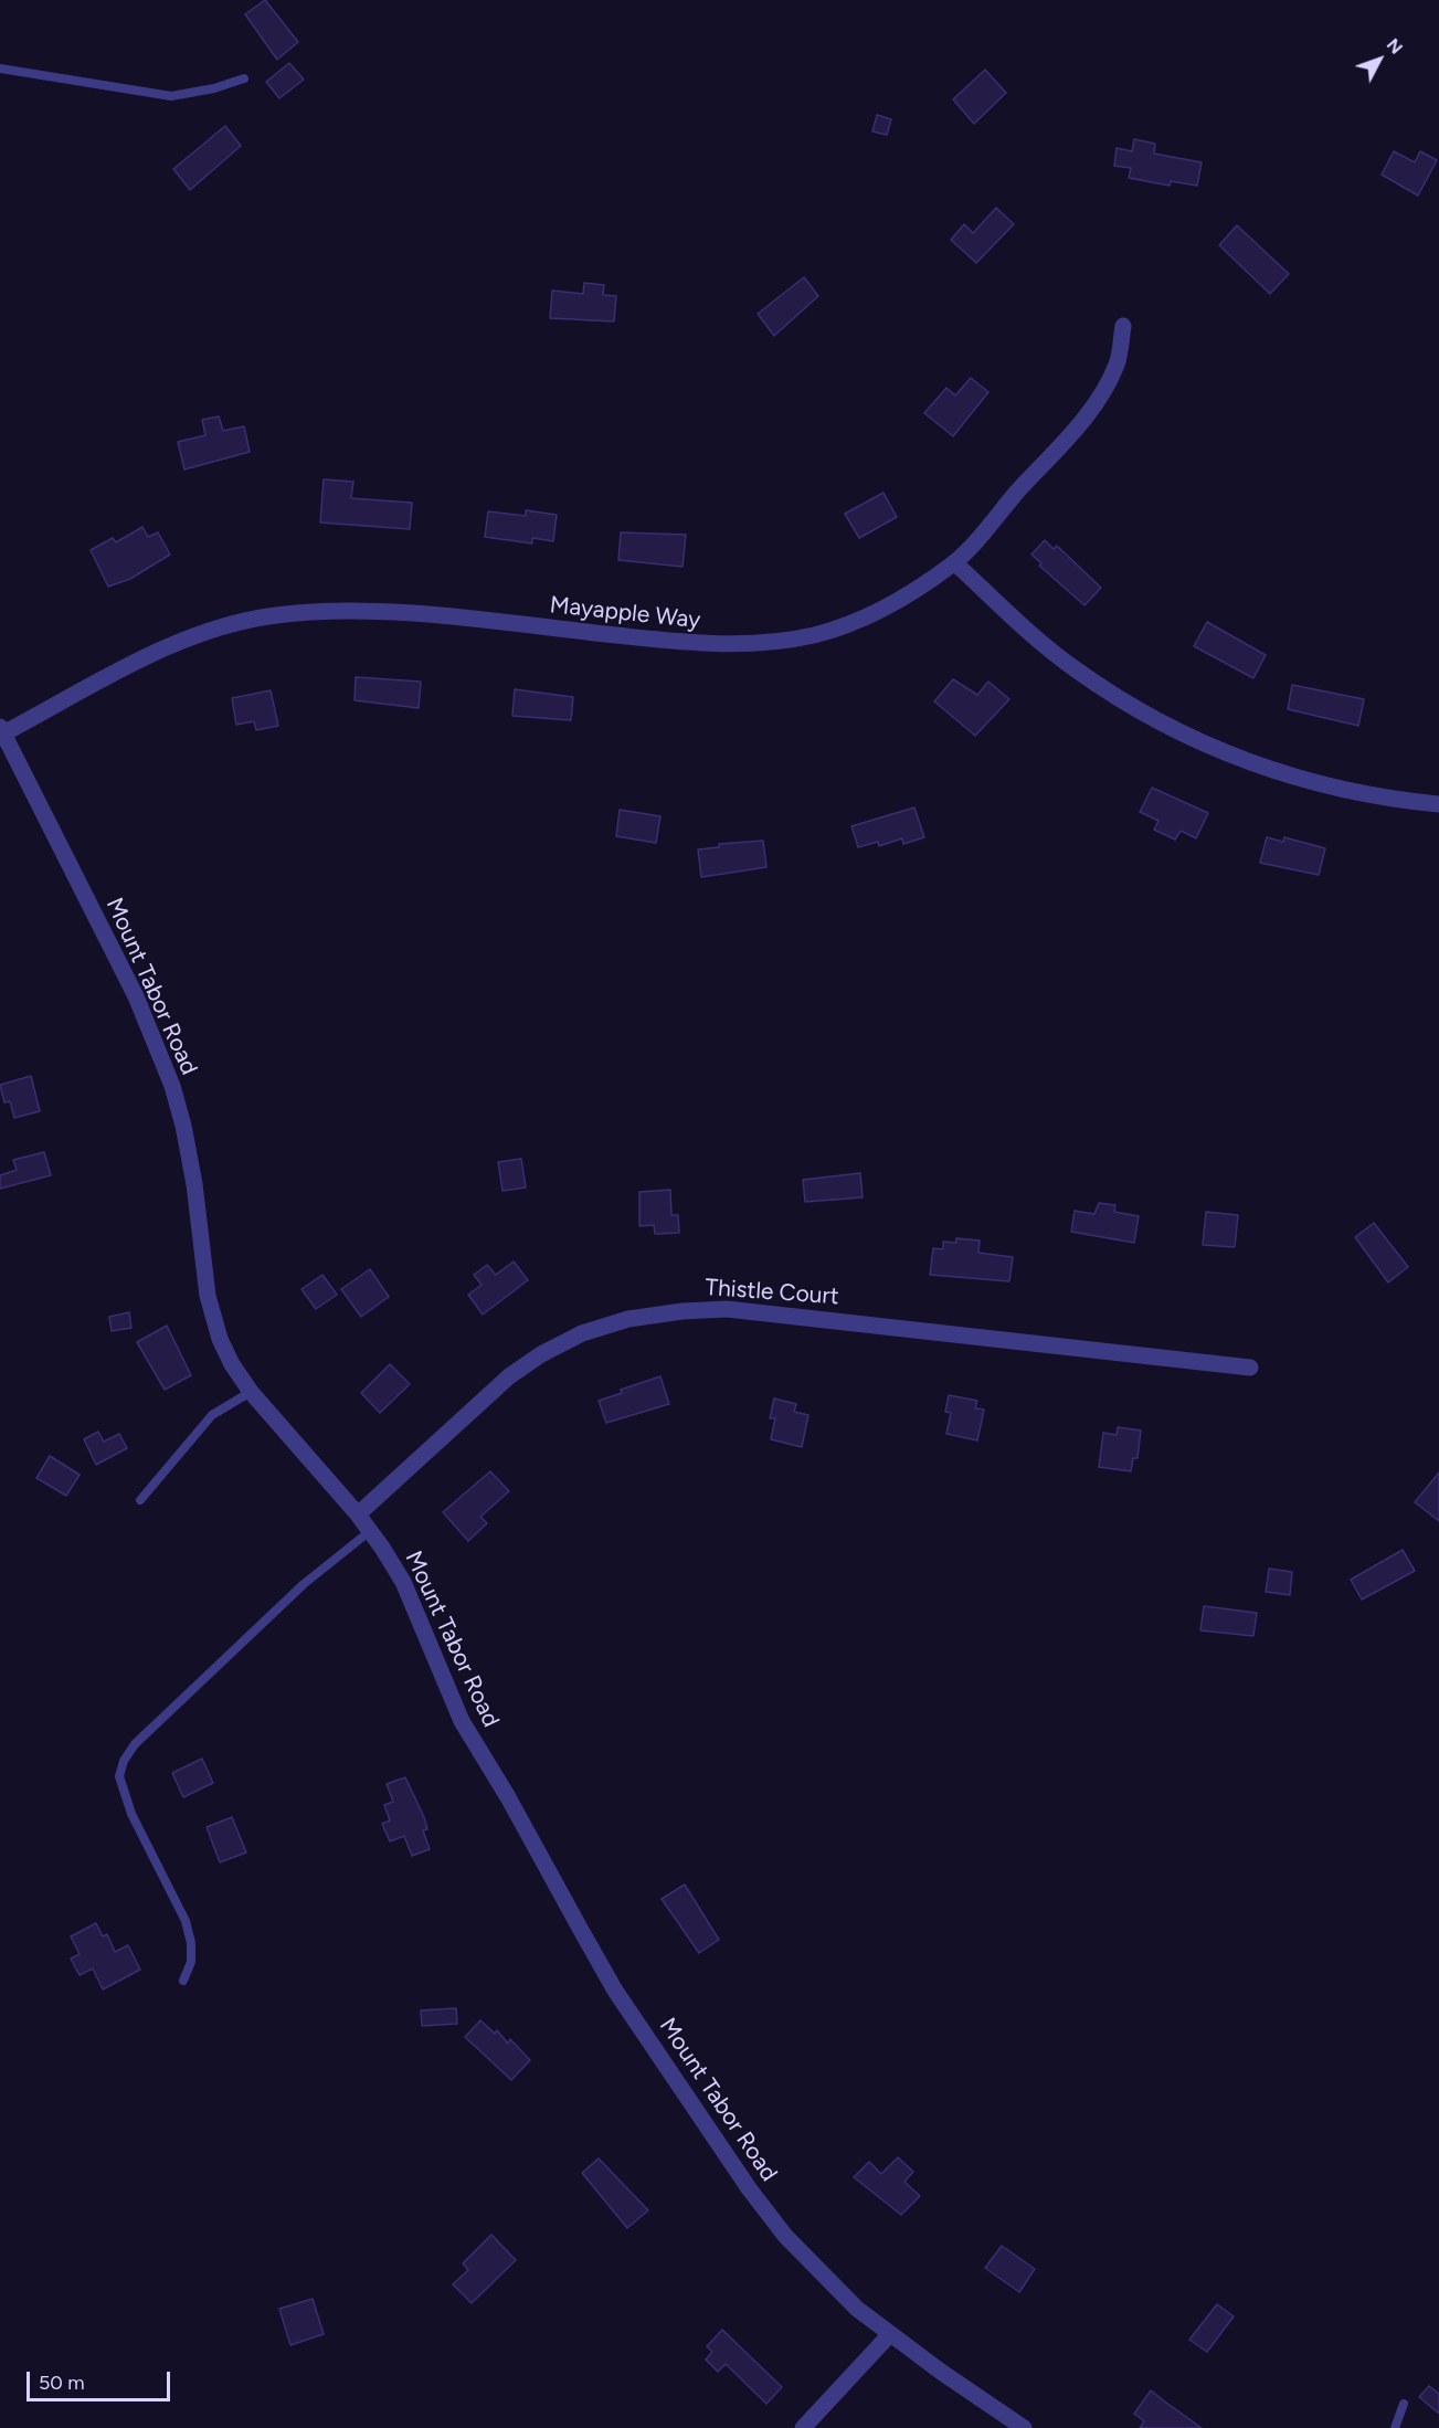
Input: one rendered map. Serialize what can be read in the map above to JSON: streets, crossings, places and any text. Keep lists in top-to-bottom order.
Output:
{
  "streets": {
    "street": ["Mayapple Way", "Mount Tabor Road", "Thistle Court"]
  },
  "crossings": [
    ["Mayapple Way", "Mount Tabor Road"],
    ["Mount Tabor Road", "Thistle Court"]
  ],
  "scale_bar": "50 m",
  "north": "top right"
}
